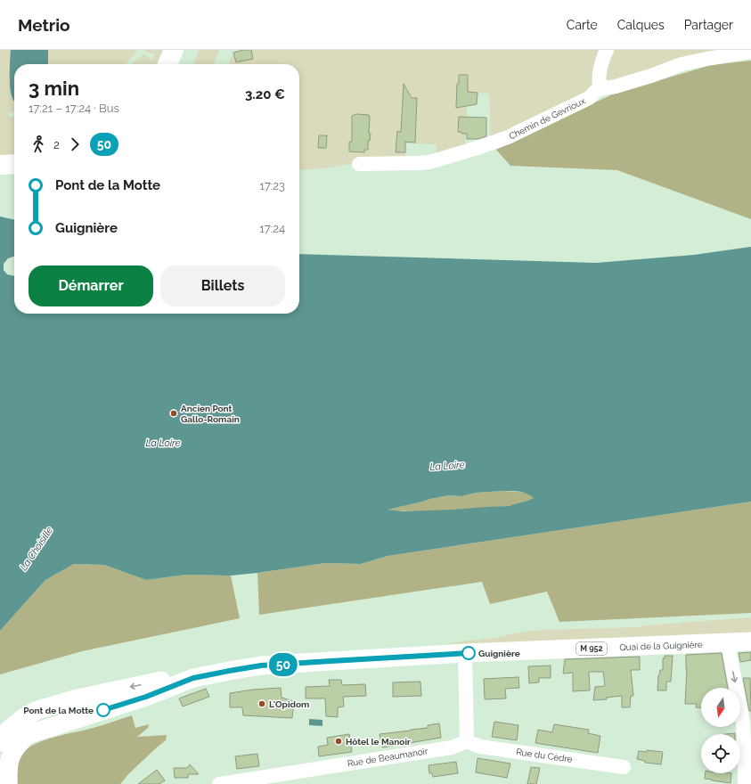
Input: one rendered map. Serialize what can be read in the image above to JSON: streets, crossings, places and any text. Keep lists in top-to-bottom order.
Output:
{
  "streets": {
    "main road": ["Quai de la Guignière", "M 952"],
    "street": ["Chemin de Gevrioux", "Rue du Cèdre", "Rue de Beaumanoir"]
  },
  "crossings": [
    ["Quai de la Guignière", "M 952"],
    ["Rue du Cèdre", "Rue de Beaumanoir"]
  ],
  "water": ["La Loire", "La Choisille"],
  "places": [
    "Ancien Pont Gallo-Romain",
    "Guignière",
    "L'Opidom",
    "Pont de la Motte",
    "Hôtel le Manoir"
  ],
  "lines": ["bus line 50"],
  "north": "bottom",
  "page": {
    "header": "Metrio",
    "nav": ["Carte", "Calques", "Partager"],
    "on_map": "50",
    "heading": ["3 min", "17:21 – 17:24 · Bus", "3.20 €"],
    "legs": ["2", "50"],
    "list": [
      {
        "name": "Pont de la Motte",
        "value": "17:23"
      },
      {
        "name": "Guignière",
        "value": "17:24"
      }
    ],
    "buttons": ["Démarrer", "Billets"]
  }
}
